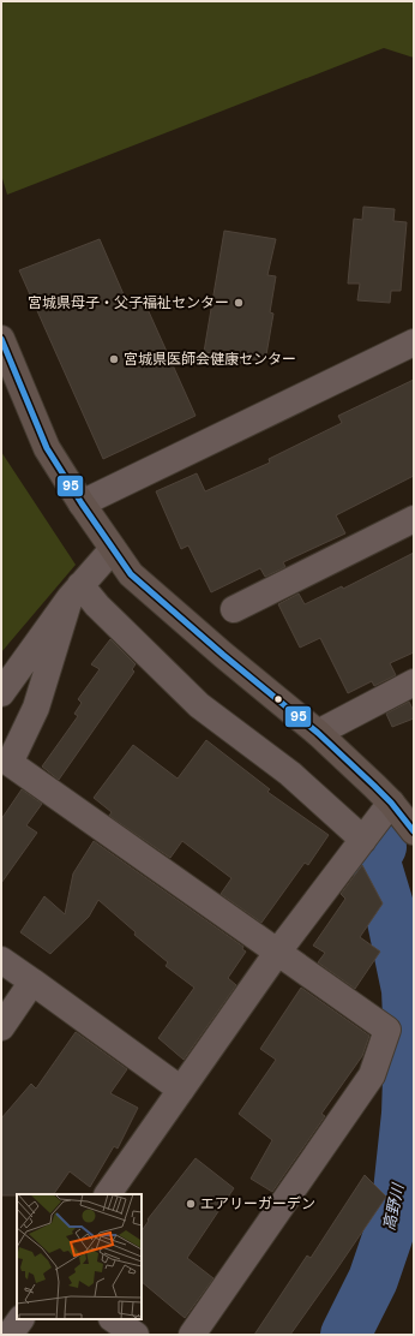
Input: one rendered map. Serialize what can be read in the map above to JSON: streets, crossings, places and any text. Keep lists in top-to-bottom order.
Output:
{
  "water": ["高野川"],
  "places": ["宮城県母子・父子福祉センター", "宮城県医師会健康センター", "エアリーガーデン"],
  "lines": ["transit line 95"]
}
